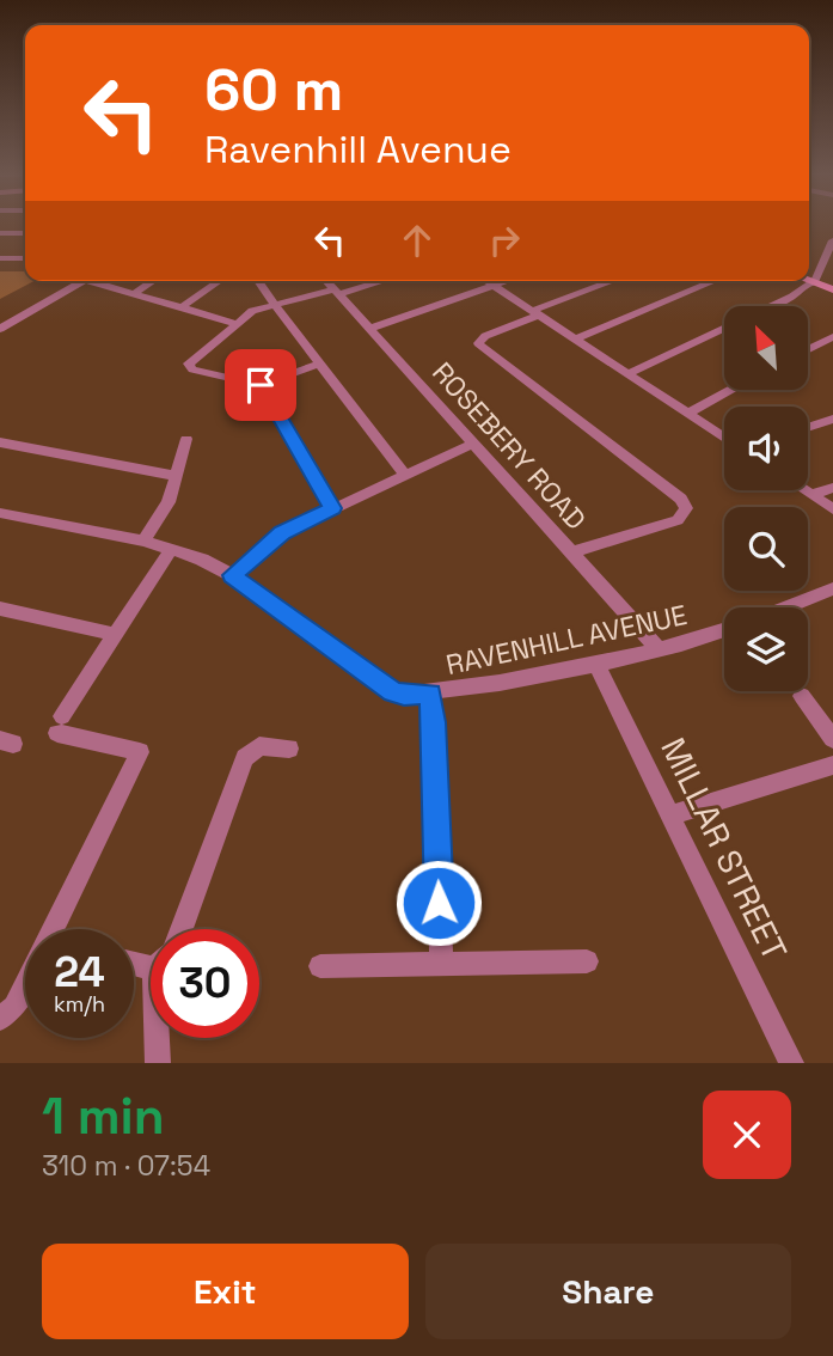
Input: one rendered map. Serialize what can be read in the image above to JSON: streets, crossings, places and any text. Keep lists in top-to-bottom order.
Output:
{
  "streets": {
    "street": ["ROSEBERY ROAD", "RAVENHILL AVENUE", "MILLAR STREET"]
  },
  "crossings": [
    ["ROSEBERY ROAD", "RAVENHILL AVENUE"],
    ["RAVENHILL AVENUE", "MILLAR STREET"]
  ],
  "north": "top left",
  "page": {
    "turn": ["60 m", "Ravenhill Avenue"],
    "speed": "24 km/h",
    "limit": "30",
    "heading": ["1 min", "310 m · 07:54"],
    "buttons": ["Exit", "Share"]
  }
}
